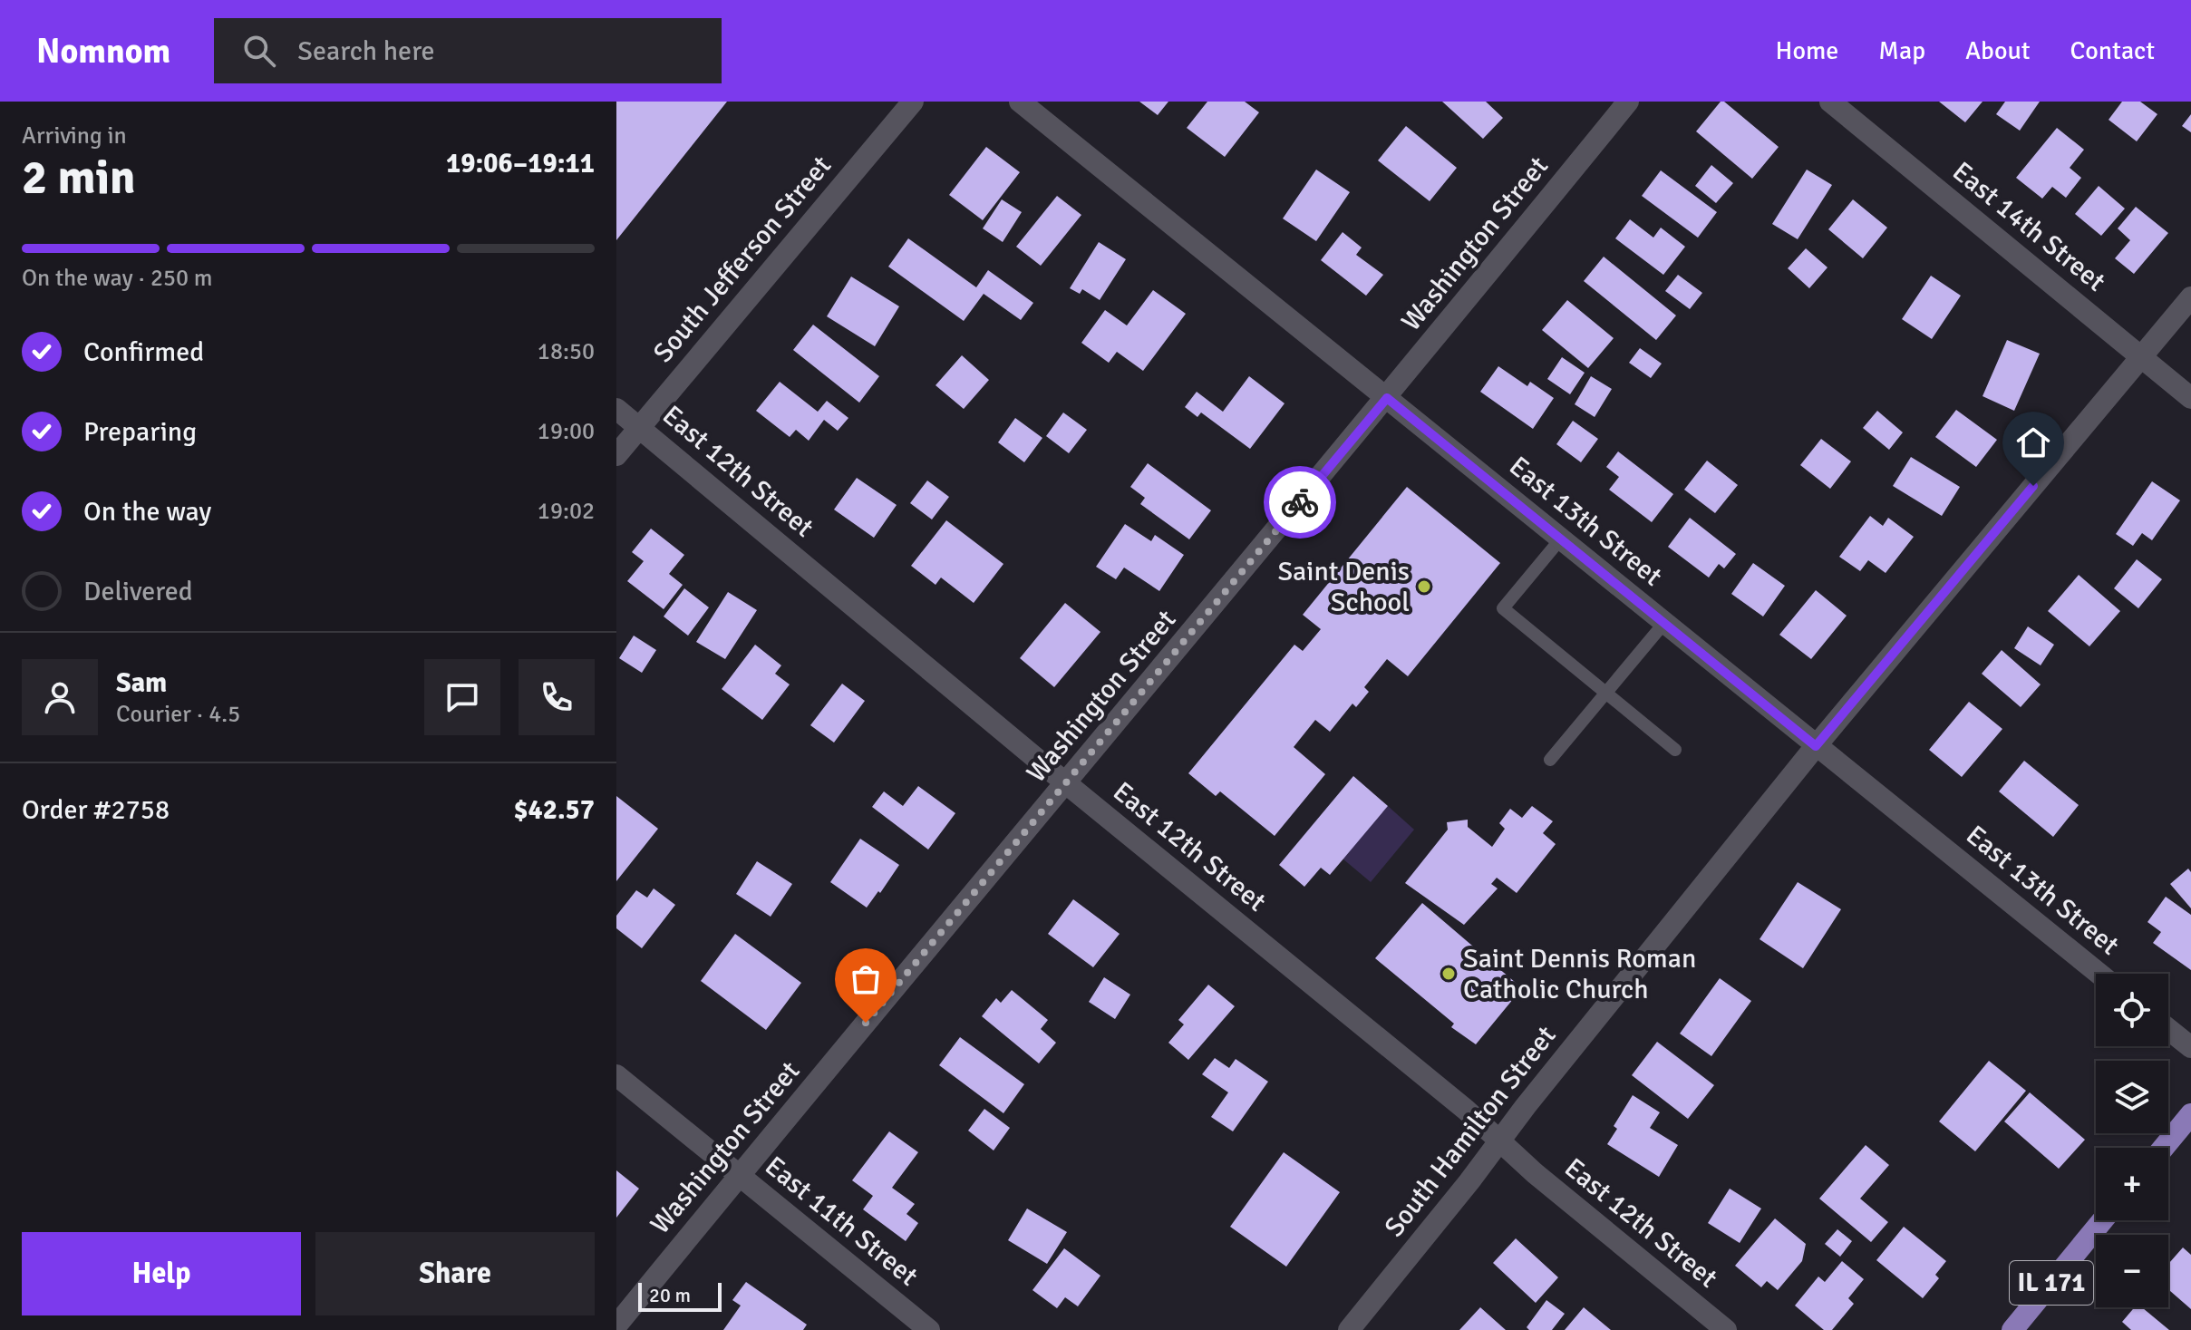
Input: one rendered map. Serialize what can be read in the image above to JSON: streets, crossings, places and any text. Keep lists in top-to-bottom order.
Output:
{
  "streets": {
    "main road": ["IL 171"],
    "street": [
      "East 14th Street",
      "Washington Street",
      "South Jefferson Street",
      "East 12th Street",
      "East 13th Street",
      "South Hamilton Street",
      "East 11th Street"
    ]
  },
  "crossings": [
    ["East 14th Street", "South Hamilton Street"],
    ["Washington Street", "East 12th Street"],
    ["Washington Street", "East 13th Street"],
    ["Washington Street", "East 11th Street"],
    ["South Jefferson Street", "East 12th Street"],
    ["East 12th Street", "South Hamilton Street"],
    ["East 13th Street", "South Hamilton Street"]
  ],
  "places": ["Saint Denis School", "Saint Dennis Roman Catholic Church"],
  "scale_bar": "20 m",
  "page": {
    "header": "Nomnom",
    "search": "Search here",
    "nav": [
      "Home",
      "Map",
      "About",
      "Contact"
    ],
    "heading": ["2 min", "Arriving in", "19:06–19:11"],
    "panel": [
      "Sam",
      "Courier · 4.5",
      "Order #2758",
      "$42.57"
    ],
    "bar": "On the way · 250 m",
    "list": [
      ["Confirmed", "18:50"],
      ["Preparing", "19:00"],
      ["On the way", "19:02"],
      "Delivered"
    ],
    "map_buttons": ["+", "−"],
    "buttons": ["Help", "Share"],
    "scale": "20 m"
  }
}
